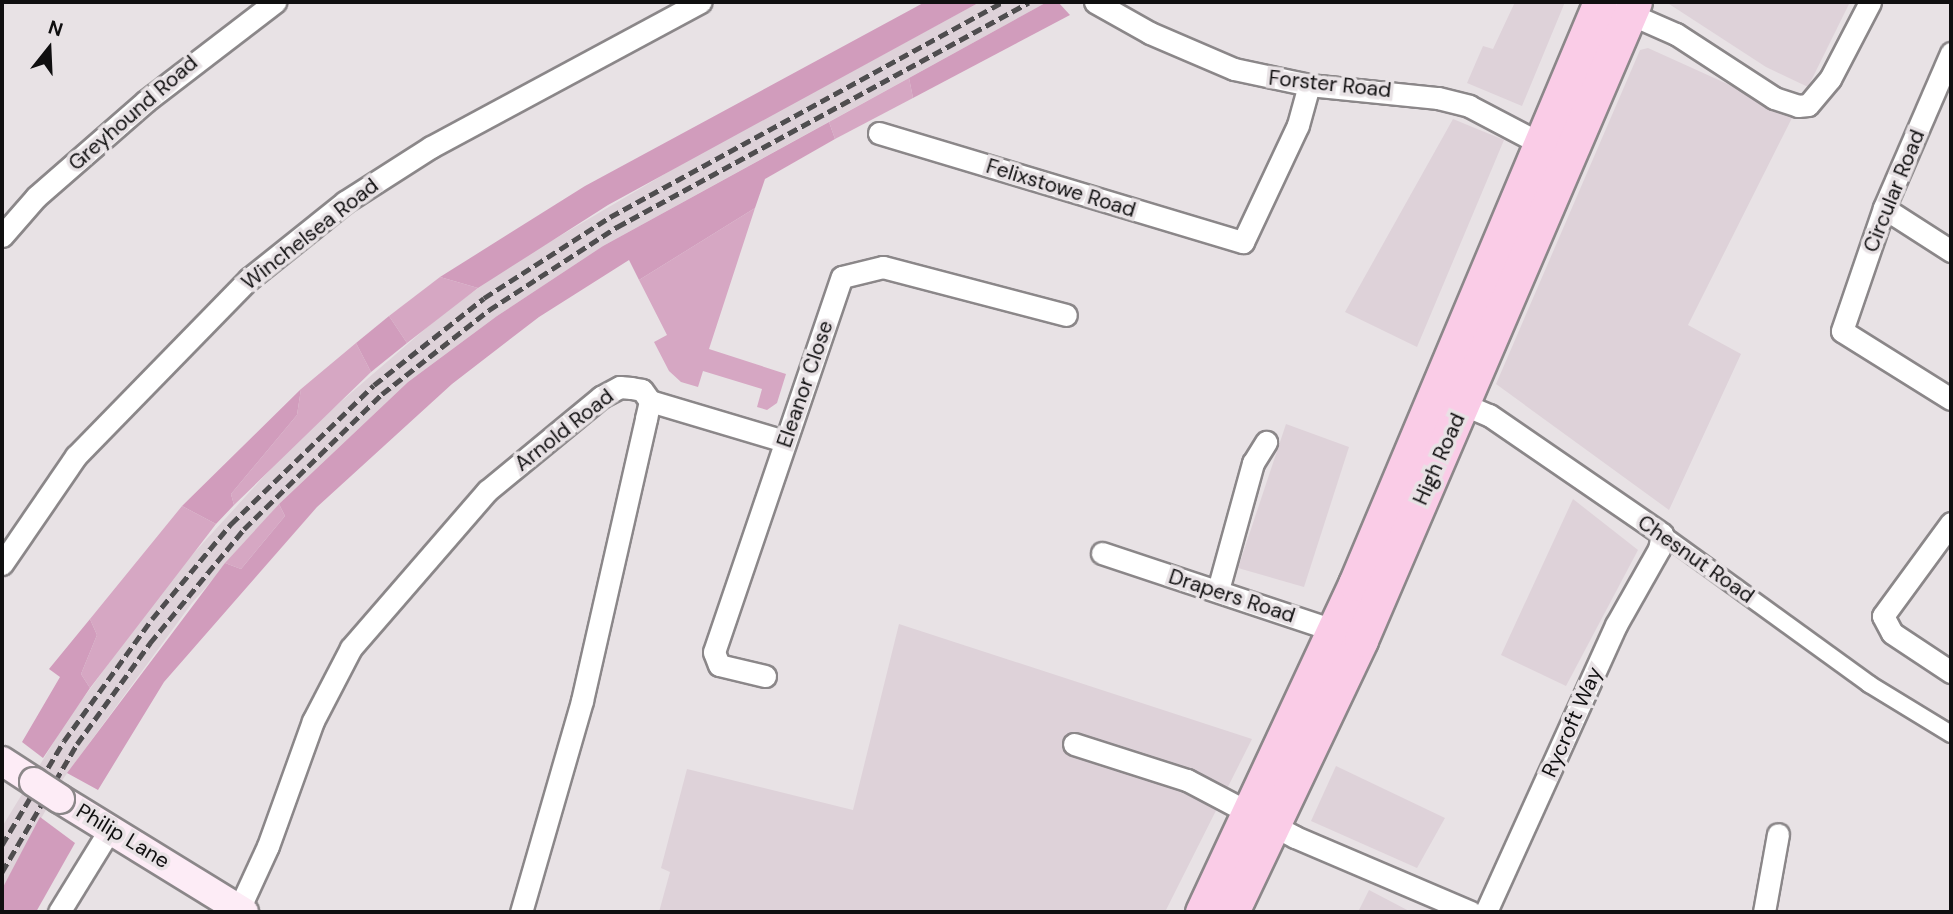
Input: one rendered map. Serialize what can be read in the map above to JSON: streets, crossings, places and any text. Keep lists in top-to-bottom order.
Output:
{
  "streets": {
    "highway": ["High Road"],
    "main road": ["Philip Lane"],
    "street": [
      "Forster Road",
      "Greyhound Road",
      "Felixstowe Road",
      "Circular Road",
      "Winchelsea Road",
      "Eleanor Close",
      "Arnold Road",
      "Chesnut Road",
      "Drapers Road",
      "Rycroft Way"
    ]
  },
  "crossings": [
    ["Forster Road", "Felixstowe Road"],
    ["Forster Road", "High Road"],
    ["Arnold Road", "Philip Lane"],
    ["High Road", "Chesnut Road"],
    ["High Road", "Drapers Road"],
    ["Chesnut Road", "Rycroft Way"]
  ],
  "north": "top"
}
